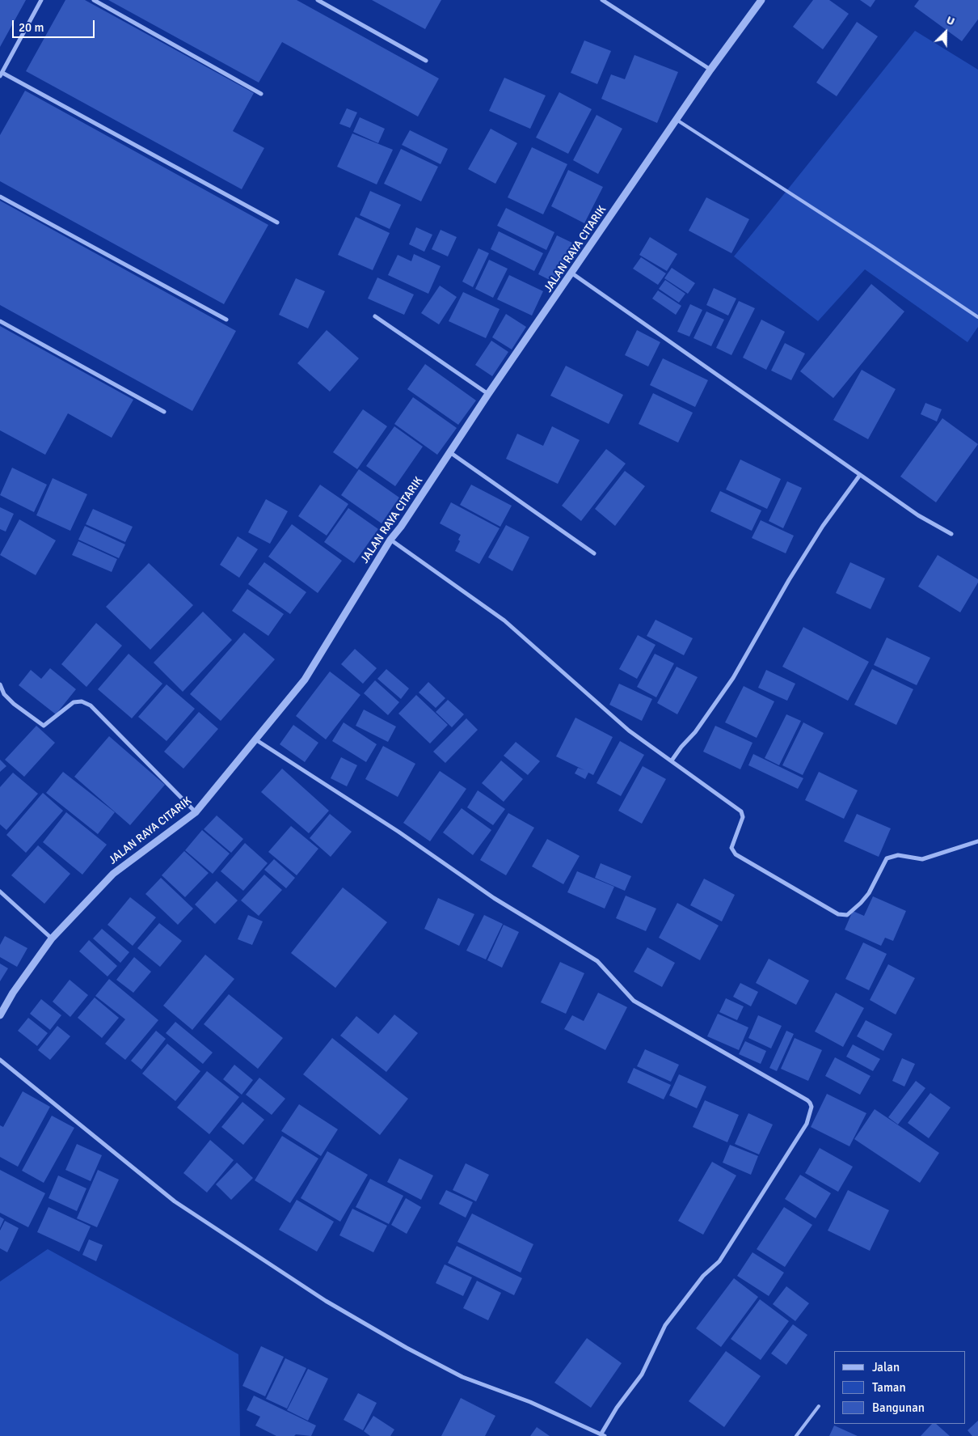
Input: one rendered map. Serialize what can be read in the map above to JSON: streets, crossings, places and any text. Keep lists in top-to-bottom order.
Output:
{
  "streets": {
    "street": ["JALAN RAYA CITARIK"]
  },
  "legend": ["Jalan", "Taman", "Bangunan"],
  "scale_bar": "20 m",
  "north": "top right"
}
